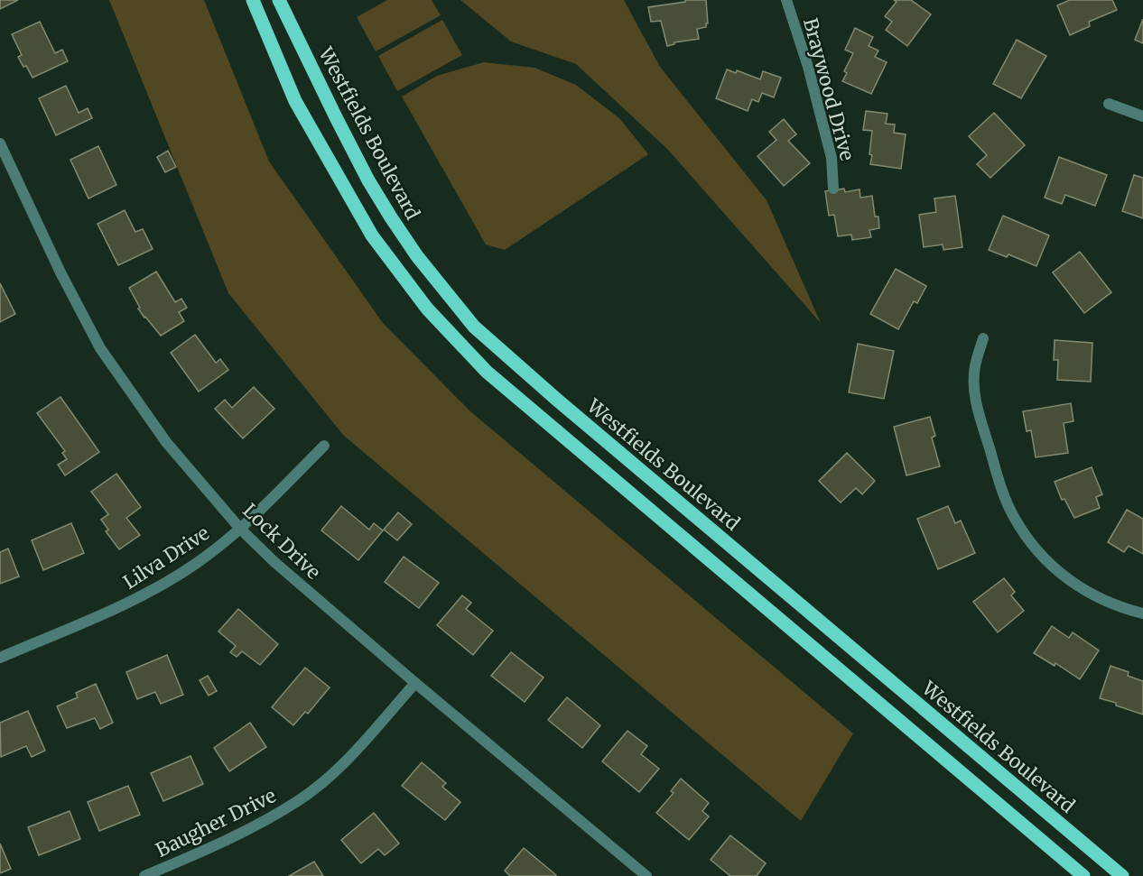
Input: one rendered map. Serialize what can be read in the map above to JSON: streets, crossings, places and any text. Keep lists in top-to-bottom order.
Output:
{
  "streets": {
    "main road": ["Westfields Boulevard"],
    "street": [
      "Braywood Drive",
      "Lock Drive",
      "Lilva Drive",
      "Baugher Drive"
    ]
  },
  "crossings": [
    ["Lock Drive", "Lilva Drive"],
    ["Lock Drive", "Baugher Drive"]
  ]
}
